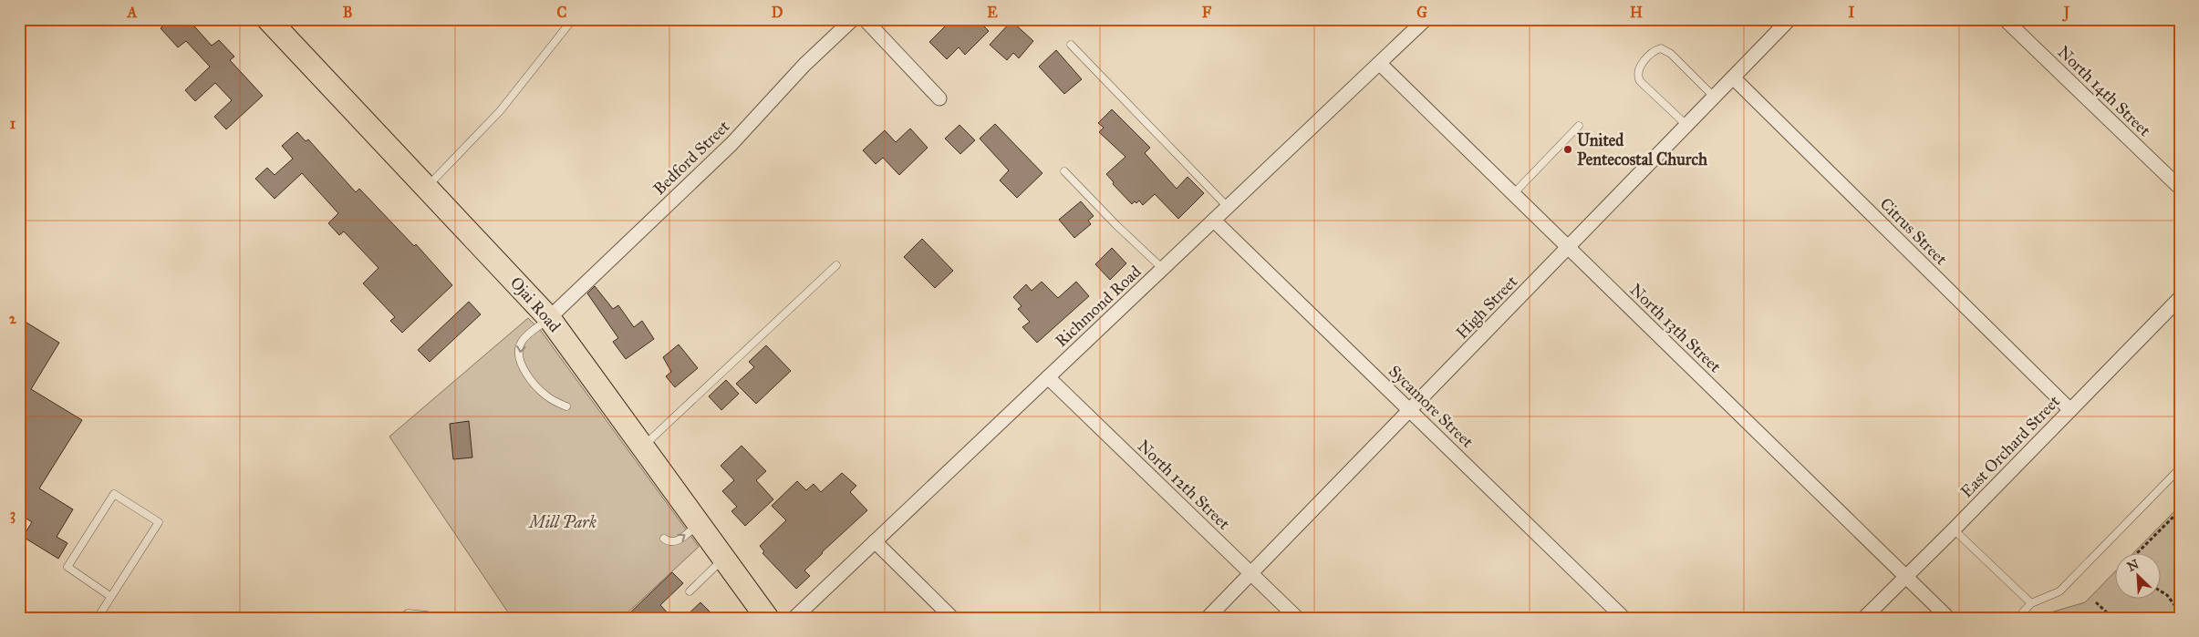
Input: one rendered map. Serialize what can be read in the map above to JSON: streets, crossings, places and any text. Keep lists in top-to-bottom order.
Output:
{
  "streets": {
    "main road": ["Ojai Road"],
    "street": [
      "North 14th Street",
      "Bedford Street",
      "Citrus Street",
      "Richmond Road",
      "High Street",
      "North 13th Street",
      "Sycamore Street",
      "East Orchard Street",
      "North 12th Street"
    ]
  },
  "crossings": [
    ["Bedford Street", "Ojai Road"],
    ["Citrus Street", "High Street"],
    ["Citrus Street", "East Orchard Street"],
    ["Richmond Road", "North 13th Street"],
    ["Richmond Road", "Sycamore Street"],
    ["Richmond Road", "North 12th Street"],
    ["High Street", "North 13th Street"],
    ["High Street", "Sycamore Street"],
    ["High Street", "North 12th Street"],
    ["North 13th Street", "East Orchard Street"]
  ],
  "parks": ["Mill Park"],
  "places": ["United Pentecostal Church"],
  "north": "top left",
  "grid": {
    "columns": [
      "A",
      "B",
      "C",
      "D",
      "E",
      "F",
      "G",
      "H",
      "I",
      "J"
    ],
    "rows": ["1", "2", "3"]
  }
}
